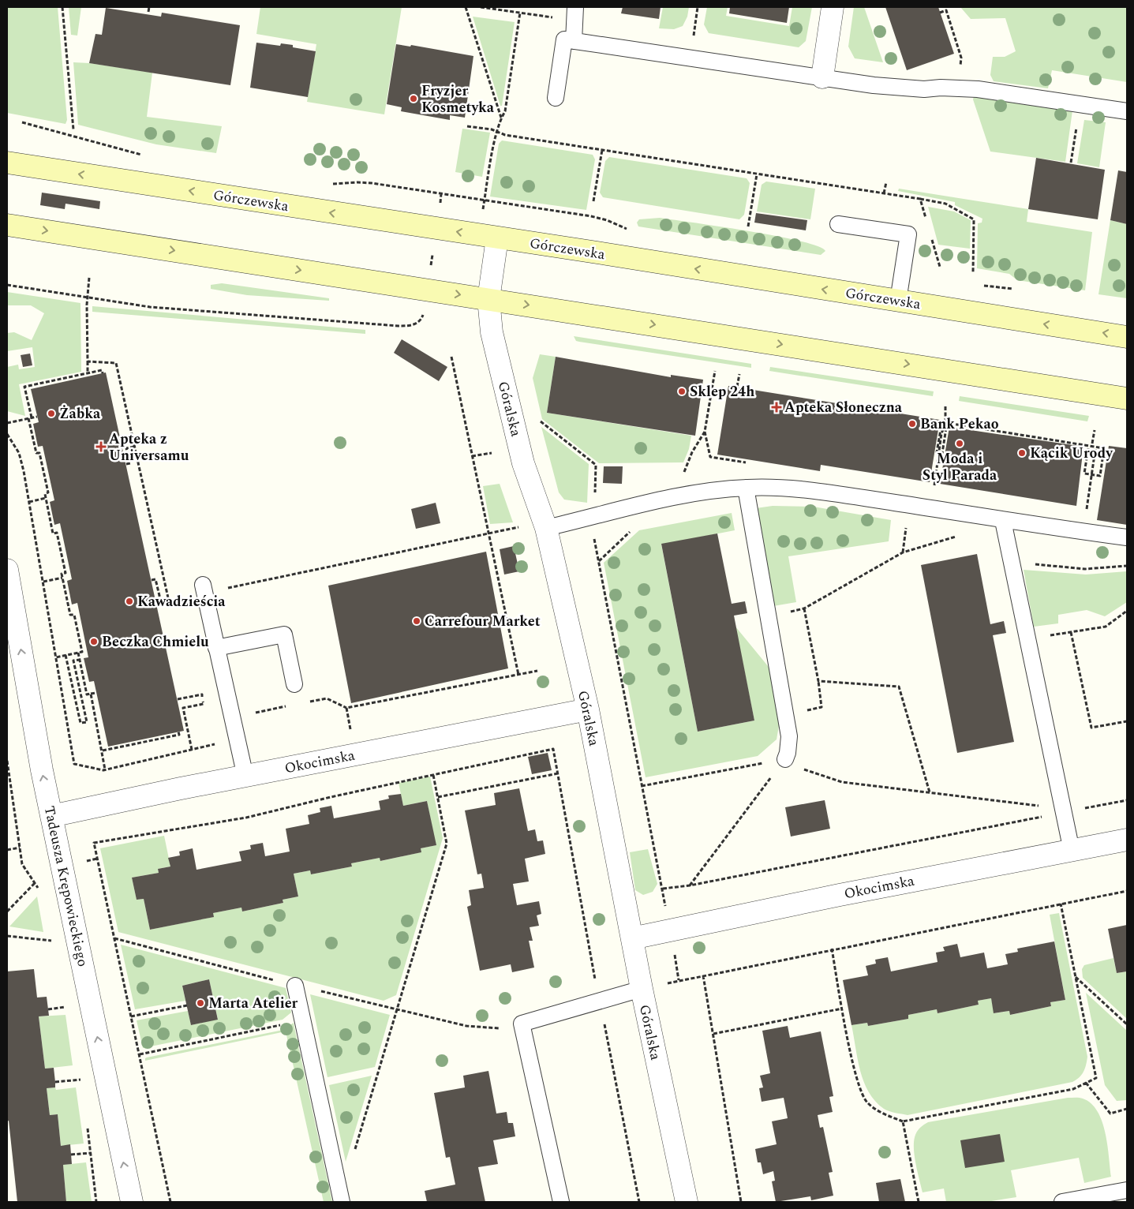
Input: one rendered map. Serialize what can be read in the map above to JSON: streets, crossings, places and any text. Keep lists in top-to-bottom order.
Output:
{
  "streets": {
    "main road": ["Górczewska"],
    "street": ["Góralska", "Okocimska", "Tadeusza Krępowieckiego"]
  },
  "crossings": [
    ["Górczewska", "Góralska"],
    ["Góralska", "Okocimska"],
    ["Okocimska", "Tadeusza Krępowieckiego"]
  ],
  "one_way": ["Tadeusza Krępowieckiego"],
  "places": {
    "other": [
      "Fryzjer Kosmetyka",
      "Sklep 24h",
      "Żabka",
      "Bank Pekao",
      "Moda i Styl Parada",
      "Kącik Urody",
      "Kawadzieścia",
      "Carrefour Market",
      "Beczka Chmielu",
      "Marta Atelier"
    ],
    "health": ["Apteka Słoneczna", "Apteka z Universamu"]
  }
}
